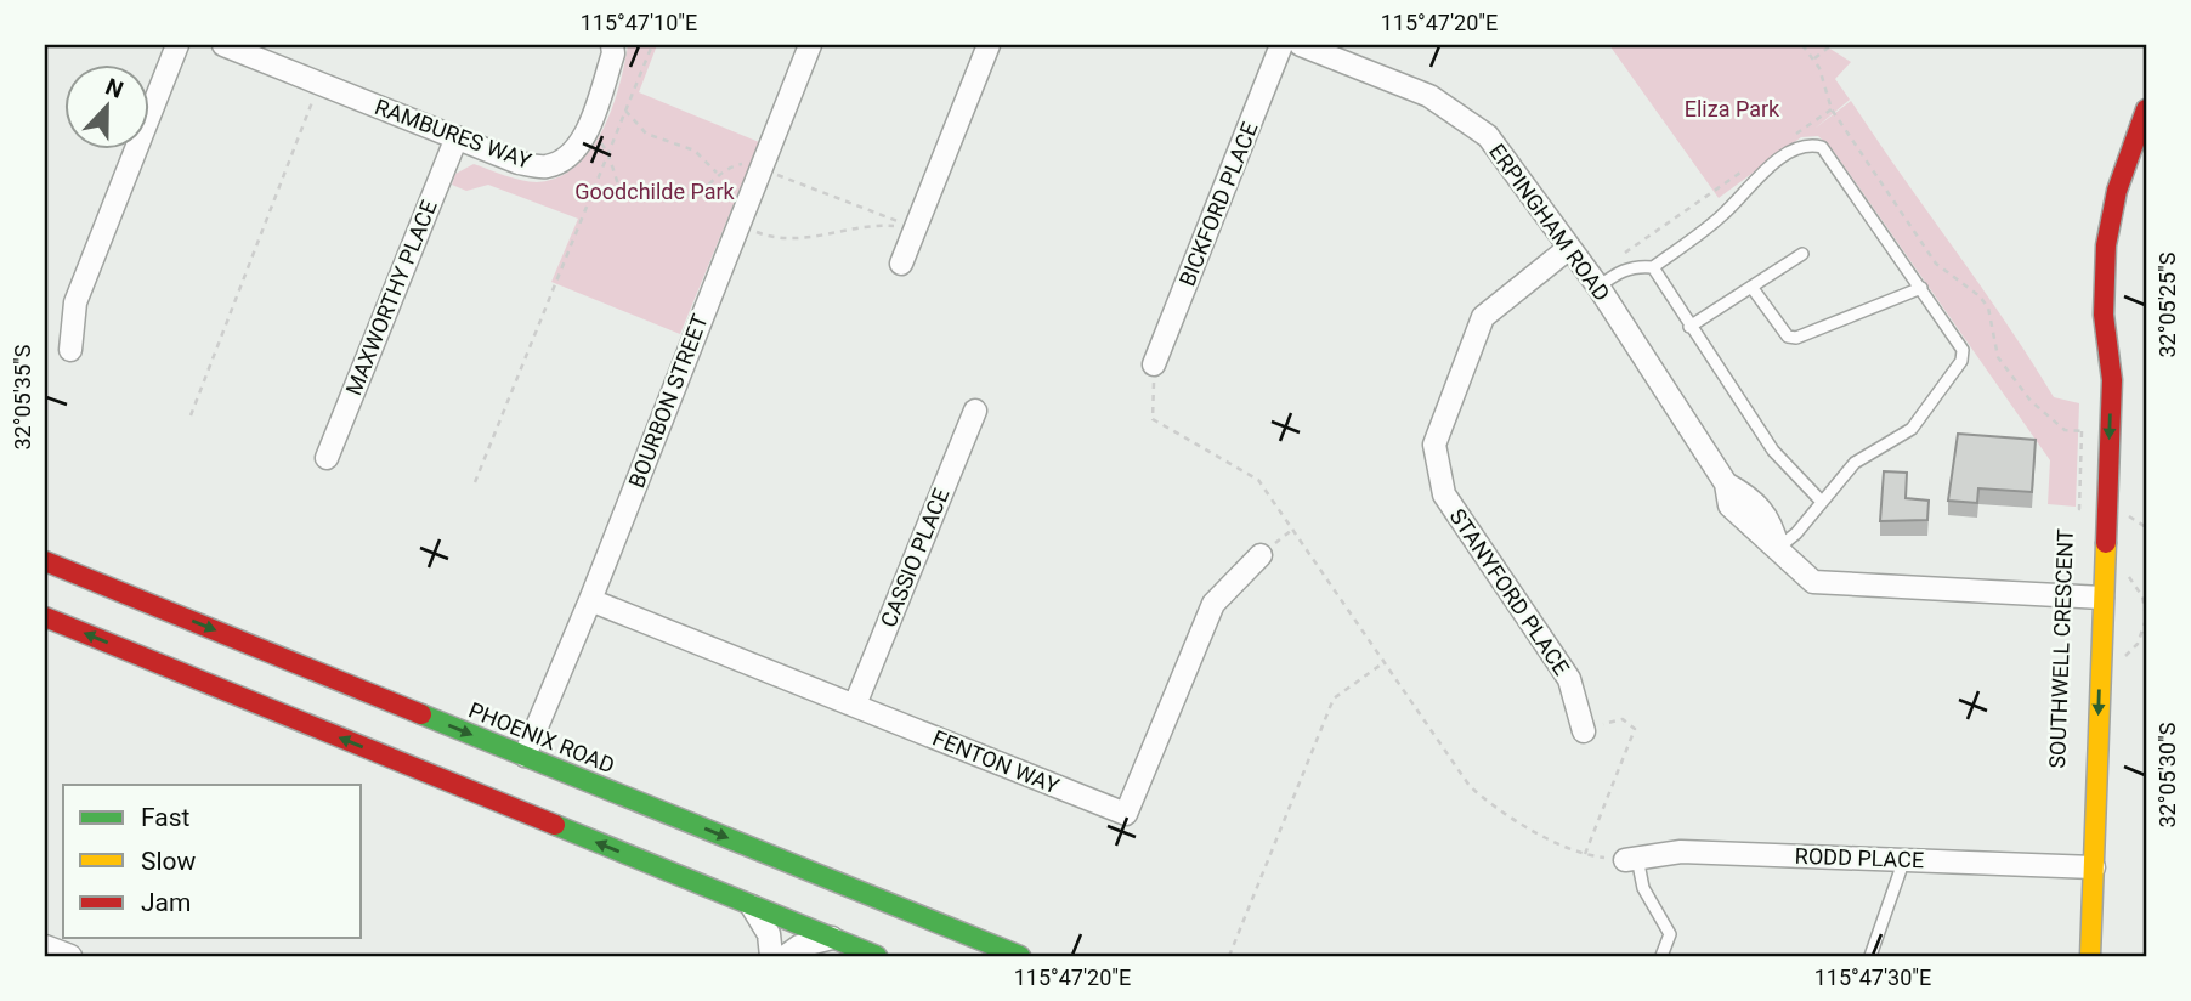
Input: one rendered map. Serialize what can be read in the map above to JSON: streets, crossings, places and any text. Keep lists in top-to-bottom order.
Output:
{
  "streets": {
    "main road": ["SOUTHWELL CRESCENT", "PHOENIX ROAD"],
    "street": [
      "RAMBURES WAY",
      "BICKFORD PLACE",
      "ERPINGHAM ROAD",
      "MAXWORTHY PLACE",
      "BOURBON STREET",
      "CASSIO PLACE",
      "STANYFORD PLACE",
      "FENTON WAY",
      "RODD PLACE"
    ]
  },
  "crossings": [
    ["RAMBURES WAY", "MAXWORTHY PLACE"],
    ["ERPINGHAM ROAD", "STANYFORD PLACE"],
    ["ERPINGHAM ROAD", "SOUTHWELL CRESCENT"],
    ["BOURBON STREET", "PHOENIX ROAD"],
    ["BOURBON STREET", "FENTON WAY"],
    ["CASSIO PLACE", "FENTON WAY"],
    ["SOUTHWELL CRESCENT", "RODD PLACE"]
  ],
  "parks": ["Eliza Park", "Goodchilde Park"],
  "legend": ["Fast", "Slow", "Jam"],
  "north": "top",
  "coordinates": [
    "115°47'10\"E",
    "115°47'20\"E",
    "32°05'25\"S",
    "32°05'35\"S",
    "32°05'30\"S",
    "115°47'30\"E"
  ]
}
